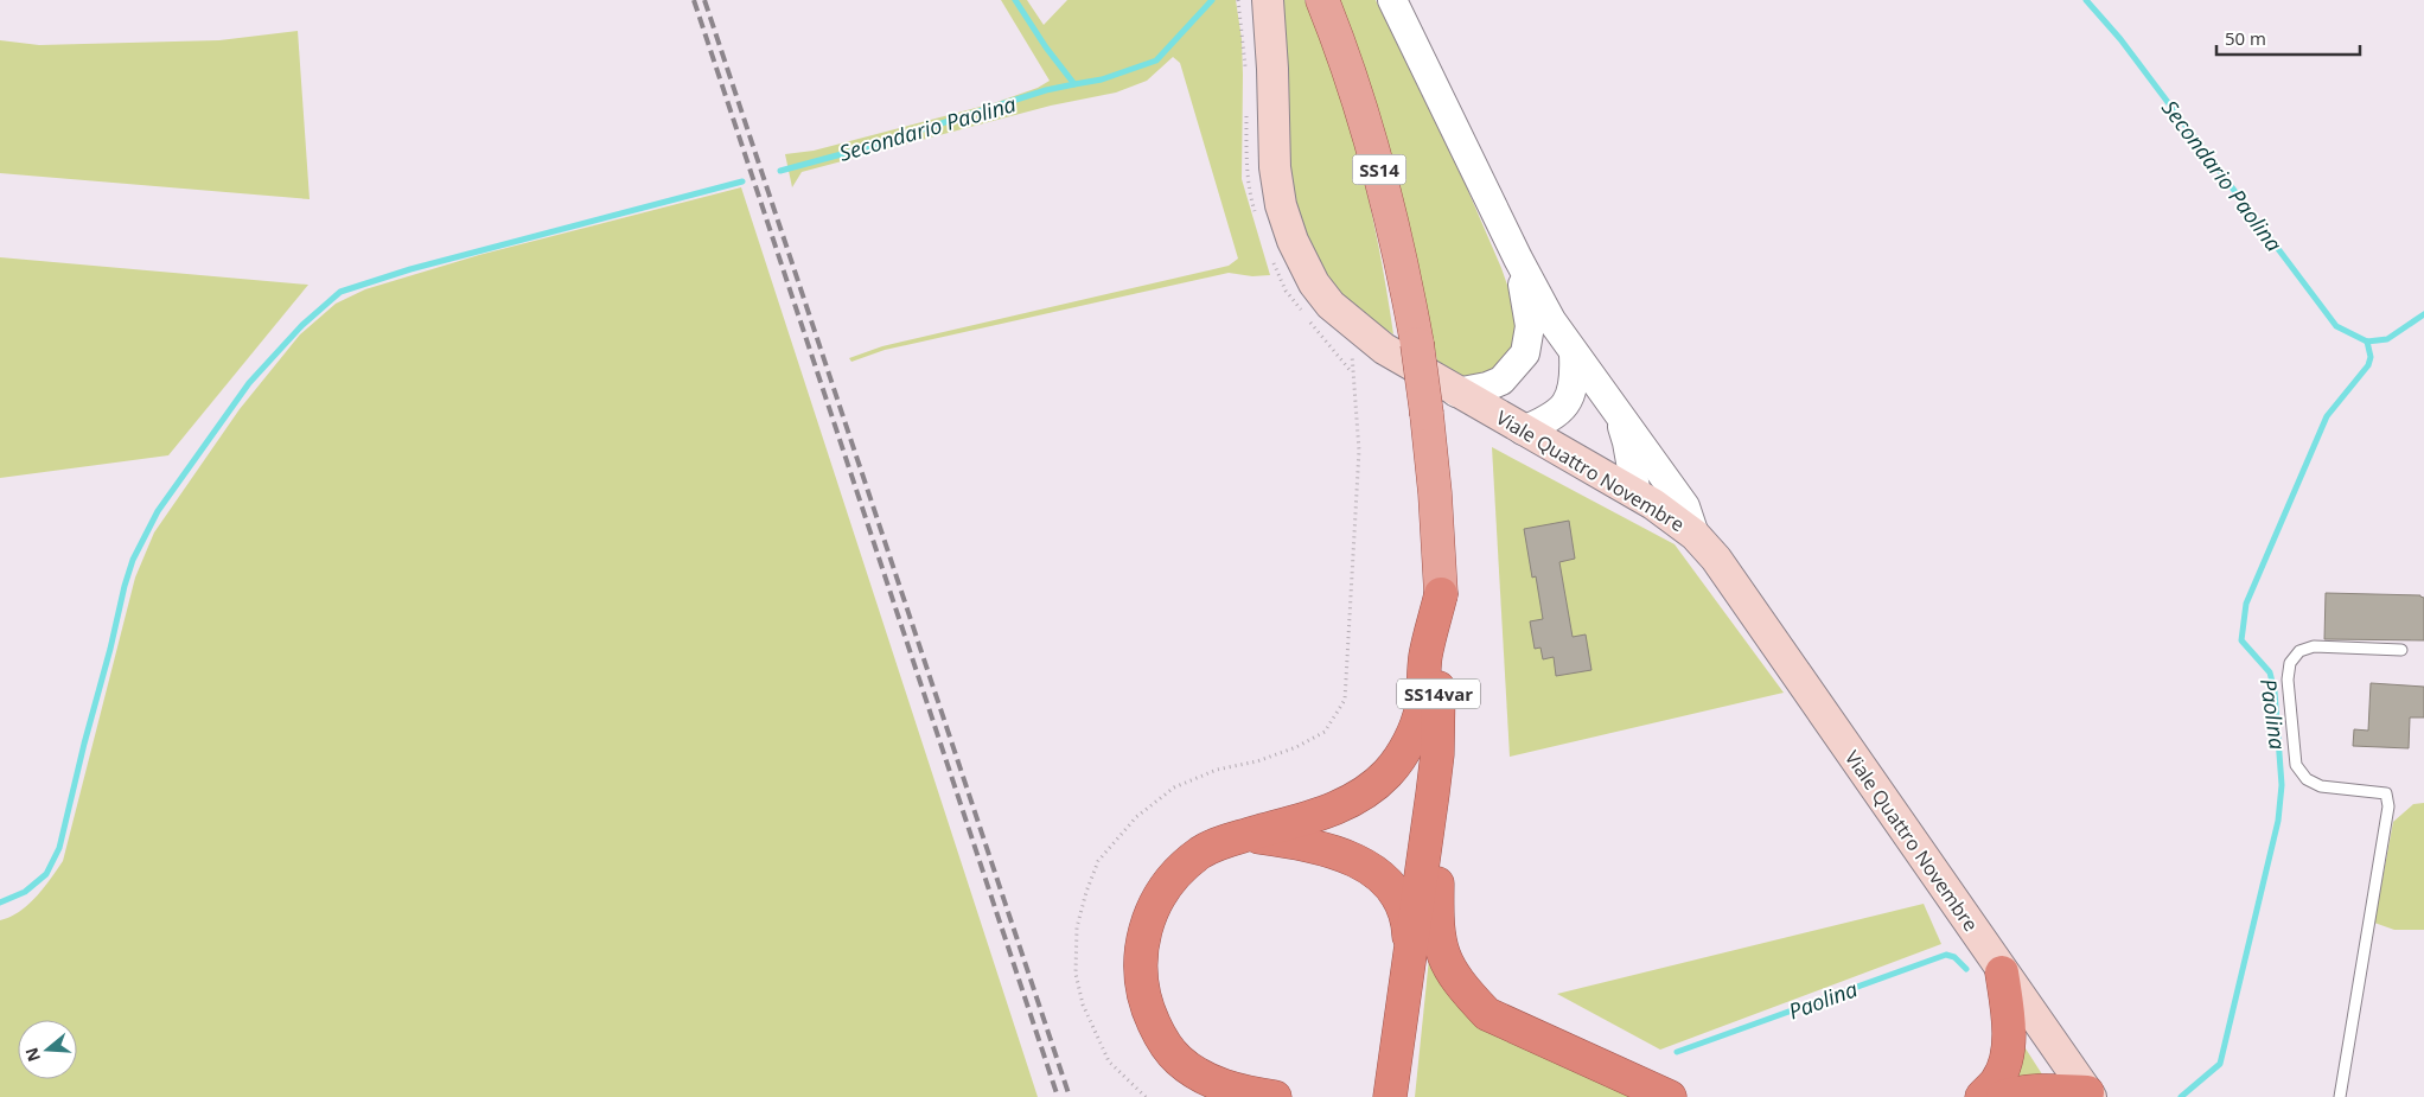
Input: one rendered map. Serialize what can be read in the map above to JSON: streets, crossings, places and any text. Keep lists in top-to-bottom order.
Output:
{
  "streets": {
    "highway": ["SS14var"],
    "main road": ["SS14", "Viale Quattro Novembre"]
  },
  "crossings": [
    ["SS14", "SS14var"]
  ],
  "water": ["Secondario Paolina", "Paolina"],
  "scale_bar": "50 m",
  "north": "left"
}
